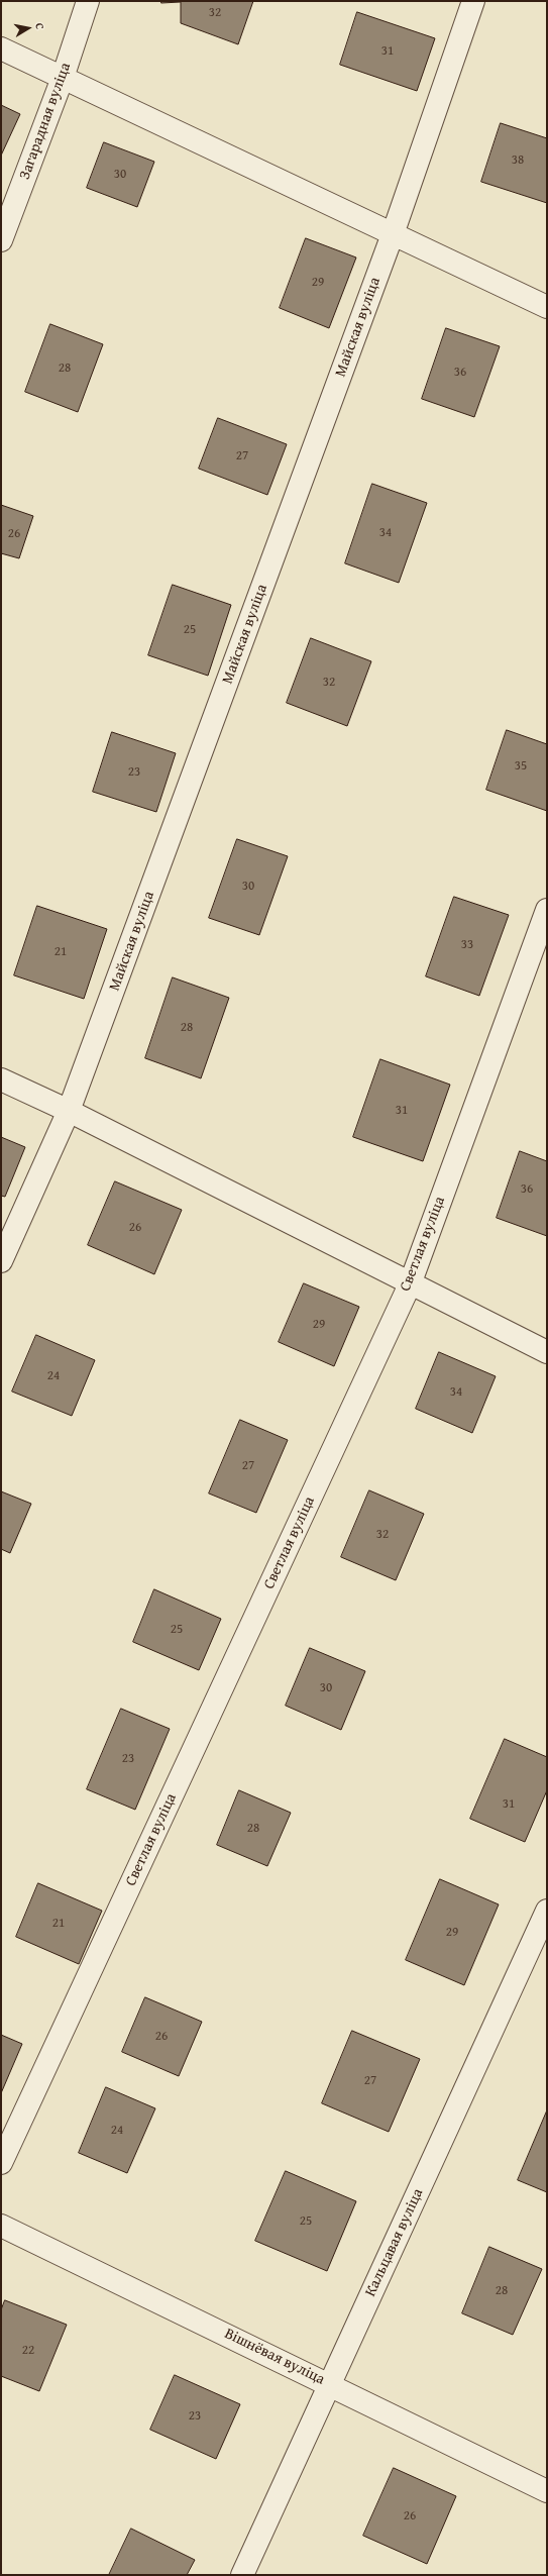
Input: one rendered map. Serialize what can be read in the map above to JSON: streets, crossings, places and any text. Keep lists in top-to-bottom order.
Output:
{
  "streets": {
    "street": [
      "Загарадная вуліца",
      "Майская вуліца",
      "Светлая вуліца",
      "Кальцавая вуліца",
      "Вішнёвая вуліца"
    ]
  },
  "crossings": [
    ["Кальцавая вуліца", "Вішнёвая вуліца"]
  ],
  "house_numbers": [
    "32",
    "31",
    "38",
    "30",
    "29",
    "28",
    "36",
    "27",
    "34",
    "26",
    "25",
    "32",
    "35",
    "23",
    "30",
    "33",
    "21",
    "28",
    "31",
    "36",
    "26",
    "29",
    "24",
    "34",
    "27",
    "32",
    "25",
    "30",
    "23",
    "31",
    "28",
    "21",
    "29",
    "26",
    "27",
    "24",
    "25",
    "28",
    "22",
    "23",
    "26"
  ],
  "north": "right"
}
